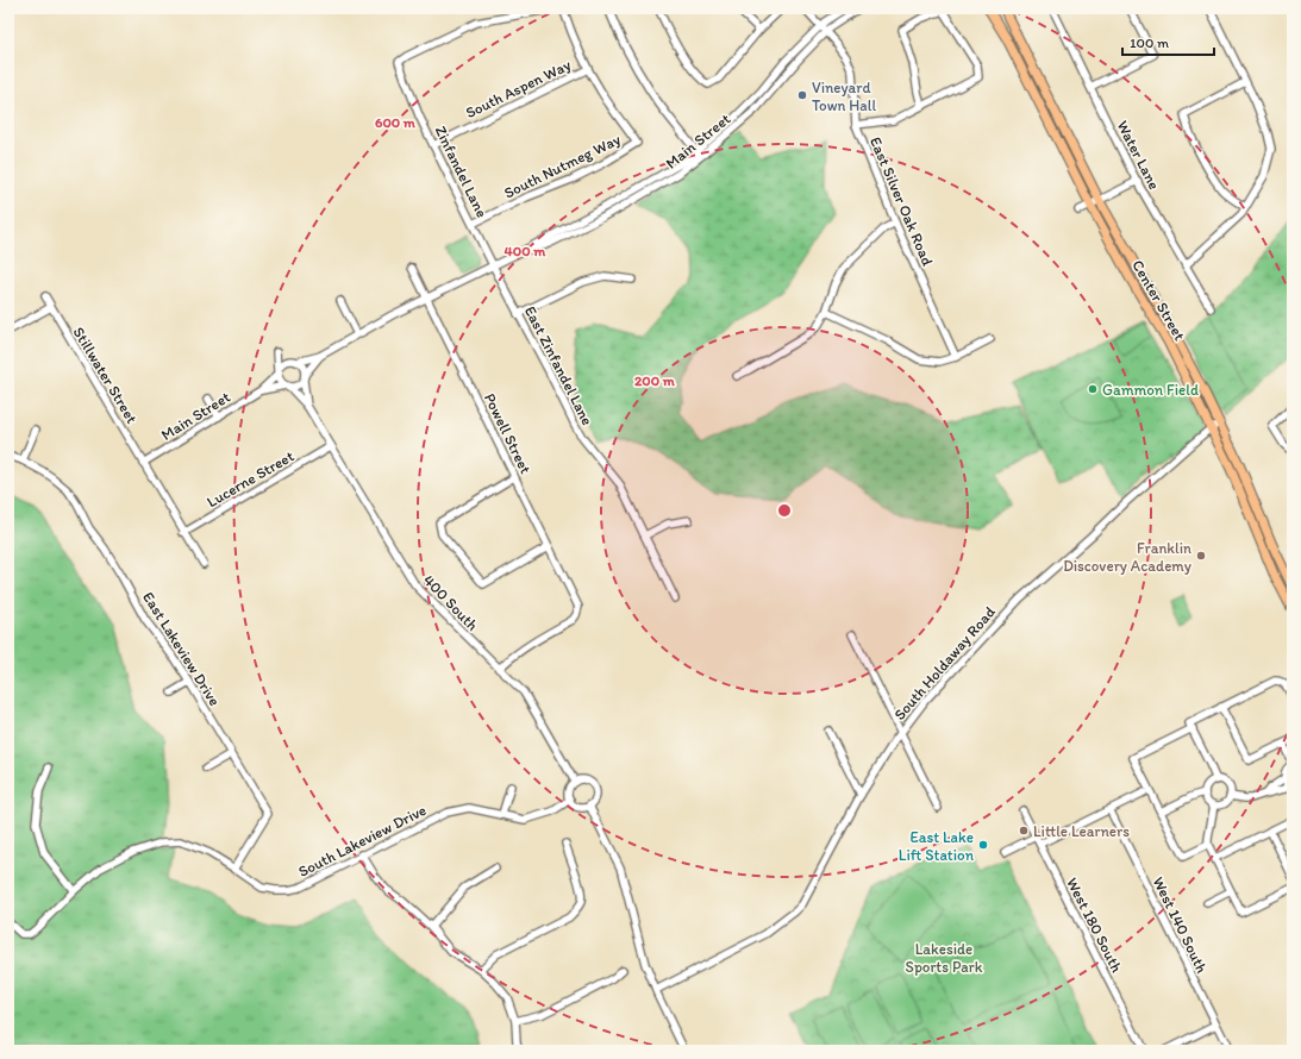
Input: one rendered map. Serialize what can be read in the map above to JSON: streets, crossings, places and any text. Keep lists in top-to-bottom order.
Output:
{
  "streets": {
    "main road": ["Center Street"],
    "street": [
      "South Aspen Way",
      "Main Street",
      "Water Lane",
      "South Nutmeg Way",
      "Zinfandel Lane",
      "East Silver Oak Road",
      "East Zinfandel Lane",
      "Stillwater Street",
      "Powell Street",
      "Lucerne Street",
      "400 South",
      "East Lakeview Drive",
      "South Holdaway Road",
      "South Lakeview Drive",
      "West 180 South",
      "West 140 South"
    ]
  },
  "crossings": [
    ["South Aspen Way", "South Nutmeg Way"],
    ["South Aspen Way", "Zinfandel Lane"],
    ["Main Street", "Zinfandel Lane"],
    ["Main Street", "East Silver Oak Road"],
    ["Main Street", "East Zinfandel Lane"],
    ["Main Street", "Stillwater Street"],
    ["Main Street", "Powell Street"],
    ["Main Street", "400 South"],
    ["South Nutmeg Way", "Zinfandel Lane"],
    ["Zinfandel Lane", "East Zinfandel Lane"],
    ["Center Street", "South Holdaway Road"],
    ["Stillwater Street", "Lucerne Street"],
    ["Powell Street", "400 South"],
    ["Lucerne Street", "400 South"],
    ["400 South", "South Lakeview Drive"],
    ["East Lakeview Drive", "South Lakeview Drive"]
  ],
  "parks": ["Lakeside Sports Park"],
  "places": [
    "Vineyard Town Hall",
    "Gammon Field",
    "Franklin Discovery Academy",
    "Little Learners",
    "East Lake Lift Station"
  ],
  "scale_bar": "100 m",
  "rings": ["600 m", "400 m", "200 m"]
}
